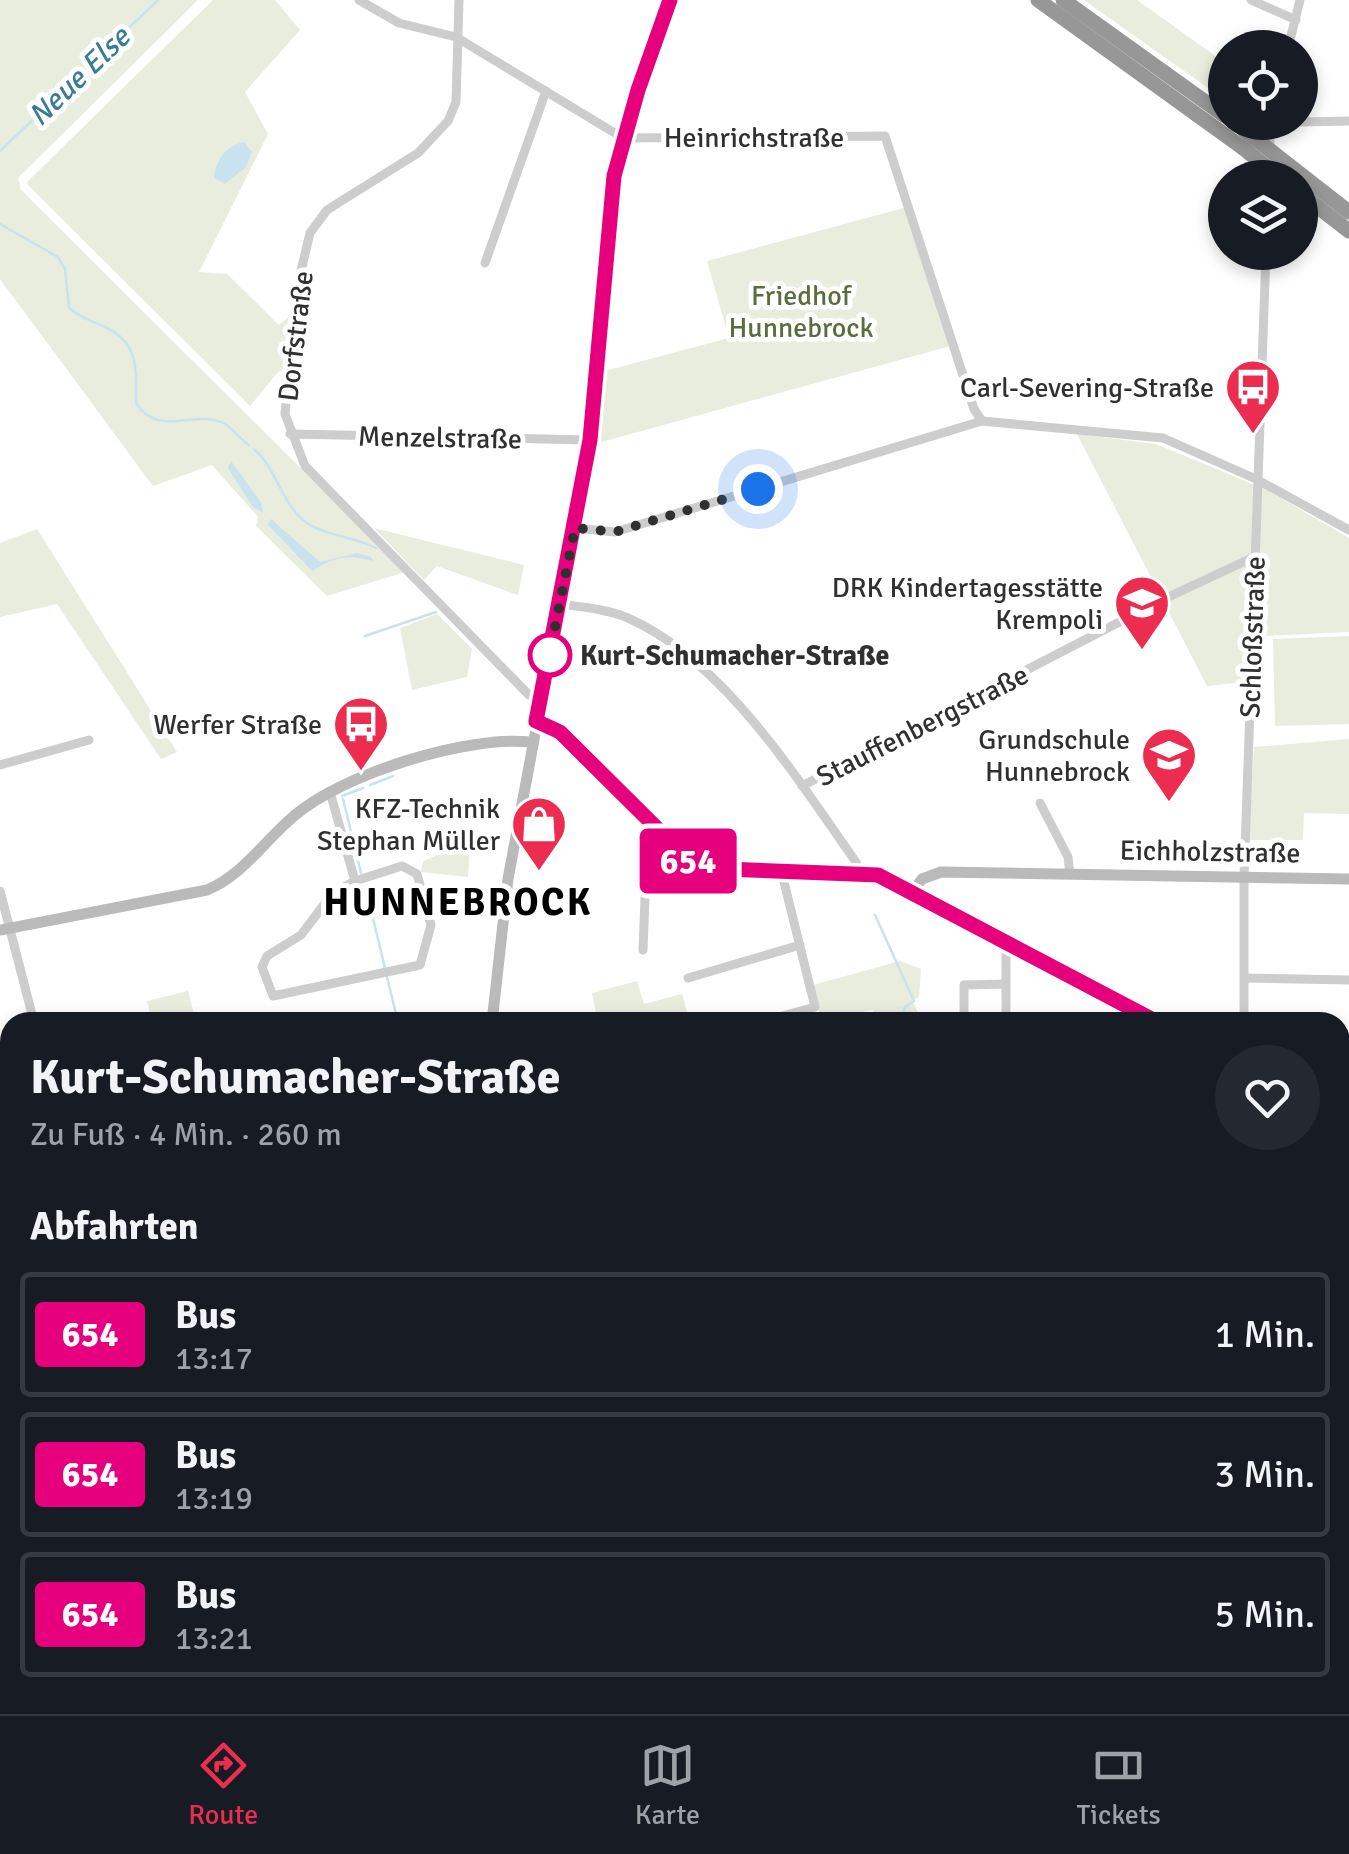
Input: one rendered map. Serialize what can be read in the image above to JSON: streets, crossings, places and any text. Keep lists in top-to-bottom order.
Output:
{
  "streets": {
    "street": [
      "Heinrichstraße",
      "Dorfstraße",
      "Menzelstraße",
      "Schloßstraße",
      "Stauffenbergstraße",
      "Eichholzstraße"
    ]
  },
  "crossings": [
    ["Dorfstraße", "Menzelstraße"],
    ["Schloßstraße", "Stauffenbergstraße"],
    ["Schloßstraße", "Eichholzstraße"]
  ],
  "districts": ["HUNNEBROCK"],
  "water": ["Neue Else"],
  "parks": ["Friedhof Hunnebrock"],
  "places": {
    "bus stop": ["Carl-Severing-Straße", "Werfer Straße"],
    "school or university": ["DRK Kindertagesstätte Krempoli", "Grundschule Hunnebrock"],
    "other": ["Kurt-Schumacher-Straße"],
    "shop": ["KFZ-Technik Stephan Müller"]
  },
  "lines": ["bus line 654"],
  "page": {
    "on_map": "654",
    "heading": [
      ["Kurt-Schumacher-Straße", "Zu Fuß · 4 Min. · 260 m"],
      "Abfahrten"
    ],
    "list": [
      {
        "mark": "654",
        "name": "Bus",
        "note": "13:17",
        "value": "1 Min."
      },
      {
        "mark": "654",
        "name": "Bus",
        "note": "13:19",
        "value": "3 Min."
      },
      {
        "mark": "654",
        "name": "Bus",
        "note": "13:21",
        "value": "5 Min."
      }
    ],
    "tabs": ["Route", "Karte", "Tickets"]
  }
}
